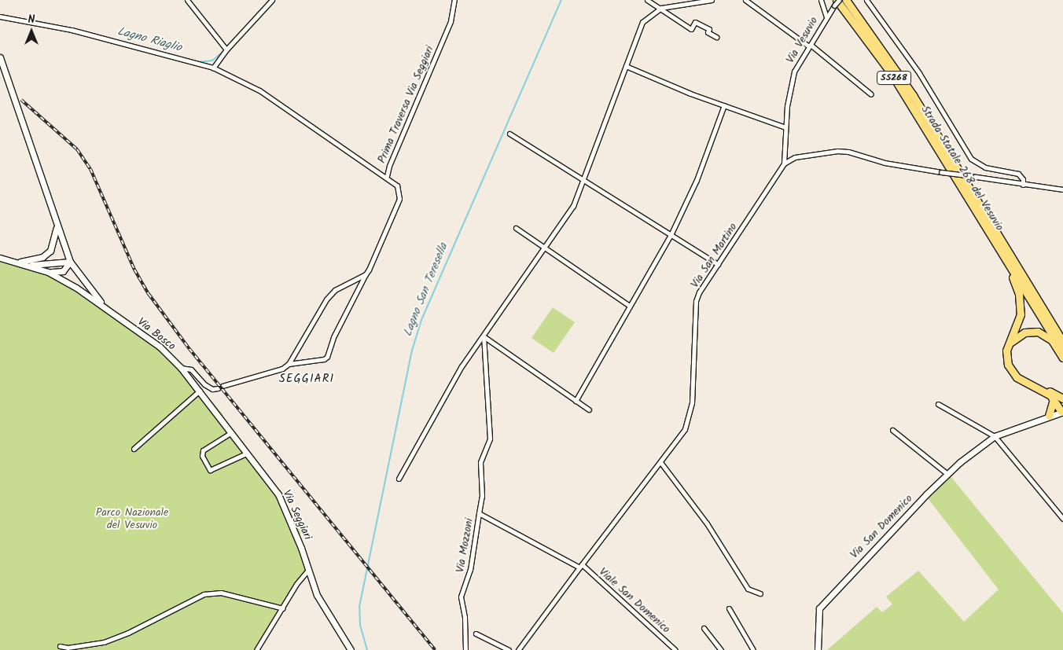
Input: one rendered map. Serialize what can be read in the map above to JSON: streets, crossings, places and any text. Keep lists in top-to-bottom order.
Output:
{
  "streets": {
    "highway": ["SS268", "Strada Statale 268 del Vesuvio"],
    "main road": ["Via Bosco", "Via Seggiari", "Via San Domenico"],
    "street": [
      "Via Vesuvio",
      "Prima Traversa Via Seggiari",
      "Via San Martino",
      "Via Mozzoni",
      "Viale San Domenico"
    ]
  },
  "crossings": [
    ["Via Vesuvio", "Strada Statale 268 del Vesuvio"],
    ["Via Vesuvio", "Via San Martino"],
    ["Via San Martino", "Via Mozzoni"],
    ["Via San Martino", "Viale San Domenico"],
    ["Via Bosco", "Via Seggiari"],
    ["Via Mozzoni", "Viale San Domenico"]
  ],
  "districts": ["SEGGIARI"],
  "water": ["Lagno Riaglio", "Lagno San Teresella"],
  "parks": ["Parco Nazionale del Vesuvio"],
  "north": "top"
}
